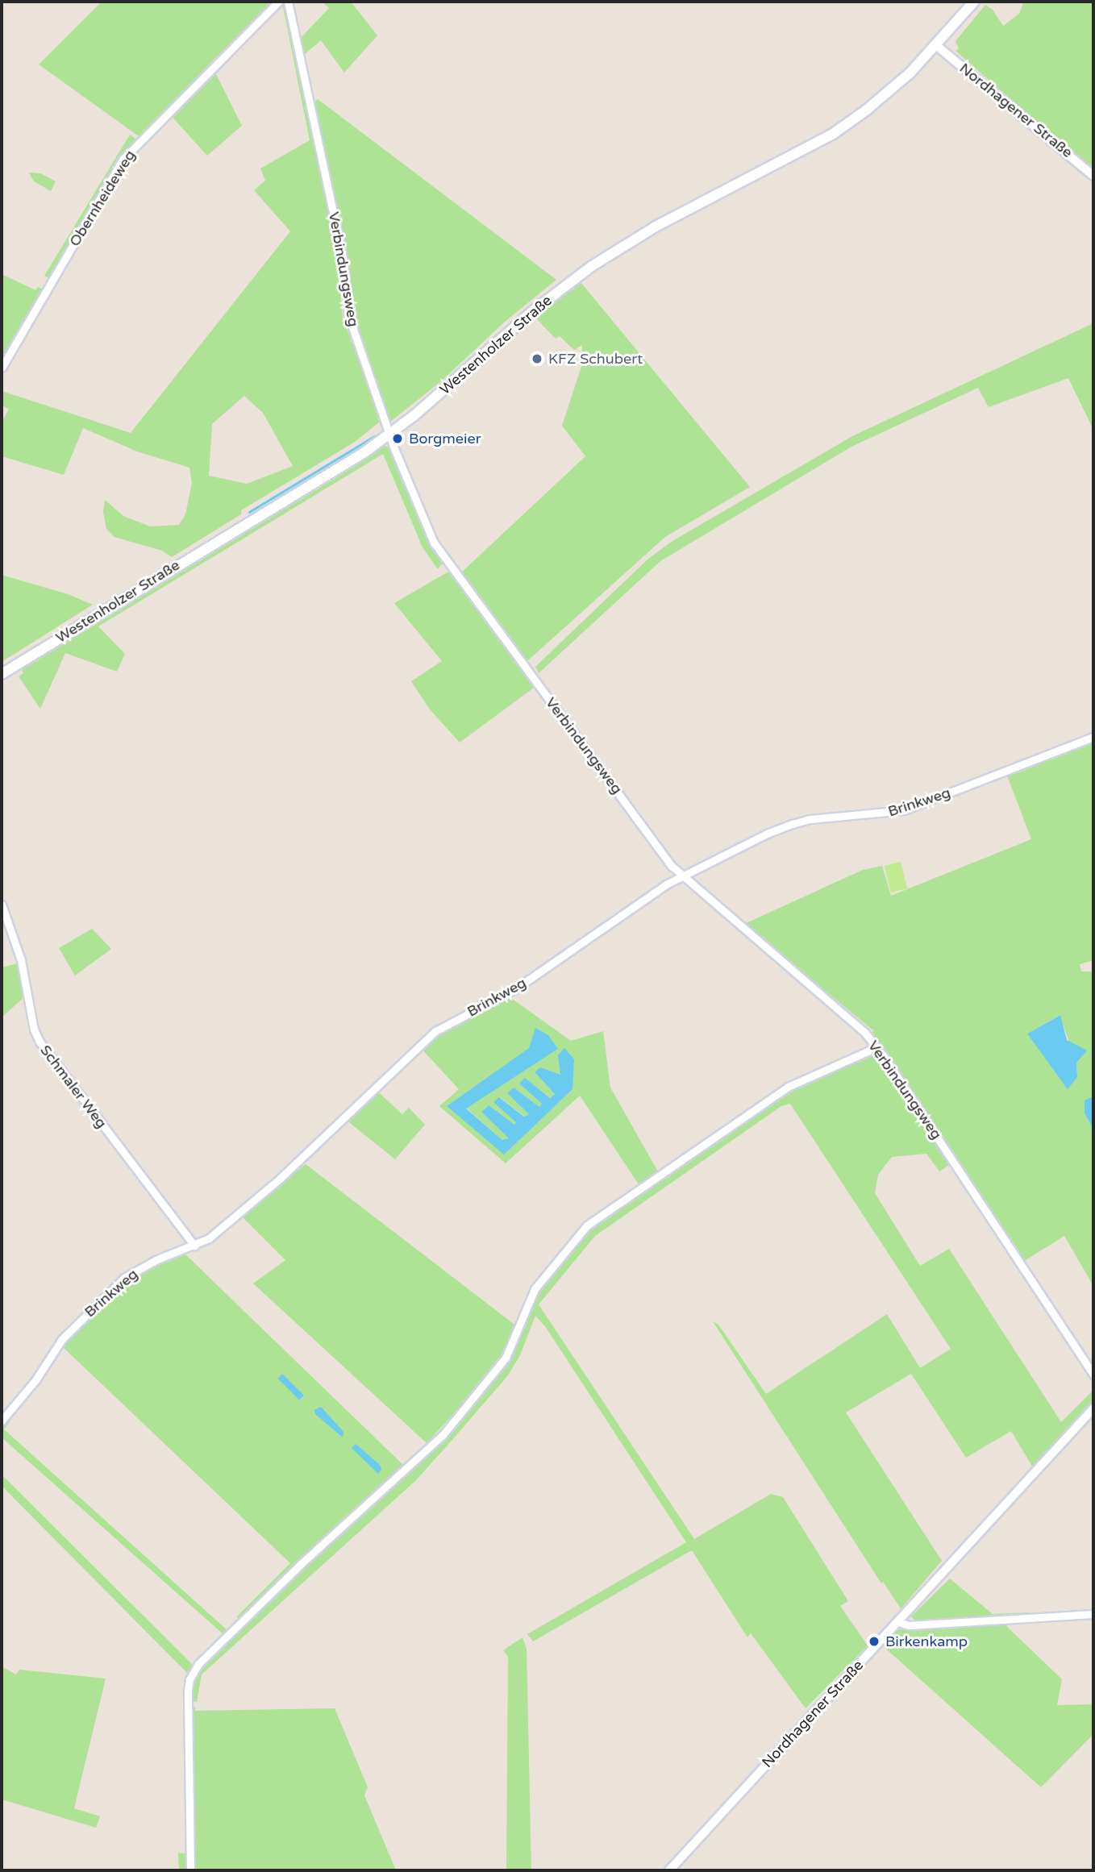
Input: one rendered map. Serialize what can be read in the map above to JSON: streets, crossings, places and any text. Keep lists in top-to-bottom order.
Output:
{
  "streets": {
    "main road": ["Westenholzer Straße"],
    "street": [
      "Nordhagener Straße",
      "Obernheideweg",
      "Verbindungsweg",
      "Brinkweg",
      "Schmaler Weg"
    ]
  },
  "crossings": [
    ["Nordhagener Straße", "Westenholzer Straße"],
    ["Verbindungsweg", "Westenholzer Straße"],
    ["Verbindungsweg", "Brinkweg"],
    ["Brinkweg", "Schmaler Weg"]
  ],
  "places": ["KFZ Schubert", "Borgmeier", "Birkenkamp"]
}
